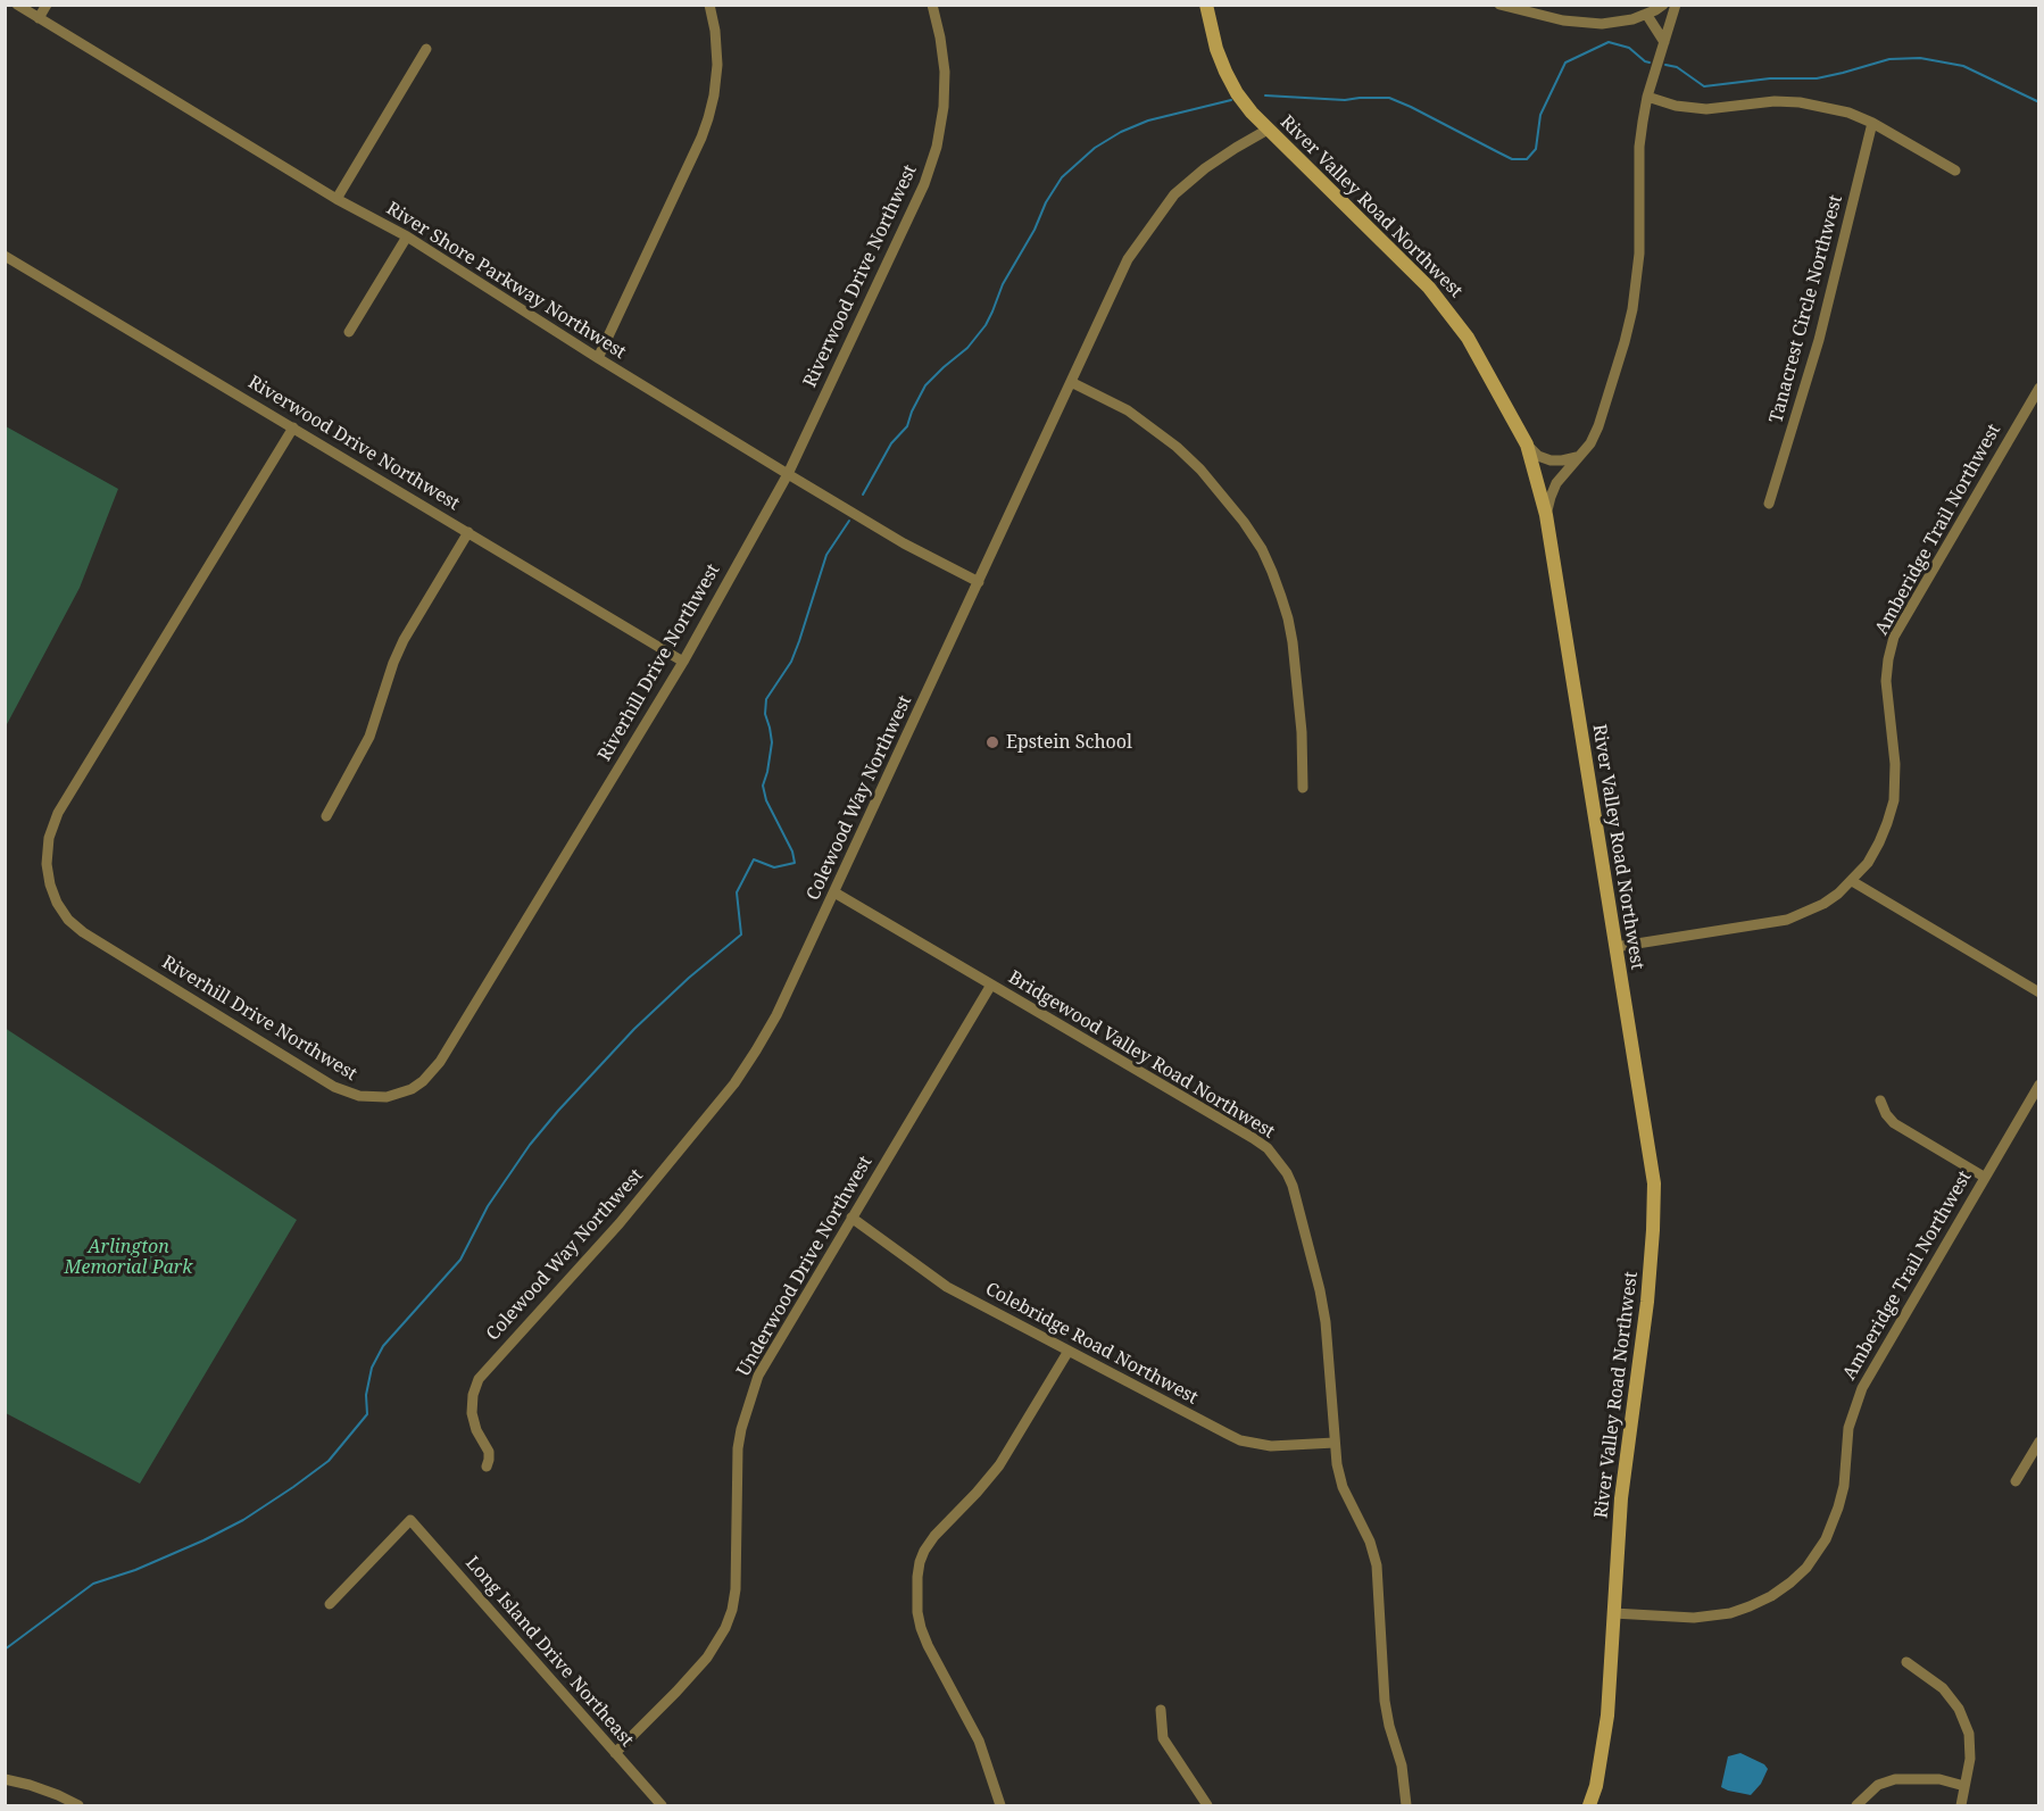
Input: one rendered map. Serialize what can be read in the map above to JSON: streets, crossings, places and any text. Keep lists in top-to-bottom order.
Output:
{
  "streets": {
    "street": [
      "River Valley Road Northwest",
      "Riverwood Drive Northwest",
      "River Shore Parkway Northwest",
      "Tanacrest Circle Northwest",
      "Amberidge Trail Northwest",
      "Riverhill Drive Northwest",
      "Colewood Way Northwest",
      "Bridgewood Valley Road Northwest",
      "Underwood Drive Northwest",
      "Colebridge Road Northwest",
      "Long Island Drive Northeast"
    ]
  },
  "crossings": [
    ["River Valley Road Northwest", "Amberidge Trail Northwest"],
    ["River Valley Road Northwest", "Colewood Way Northwest"],
    ["Riverwood Drive Northwest", "River Shore Parkway Northwest"],
    ["Riverwood Drive Northwest", "Riverhill Drive Northwest"],
    ["River Shore Parkway Northwest", "Riverhill Drive Northwest"],
    ["River Shore Parkway Northwest", "Colewood Way Northwest"],
    ["Colewood Way Northwest", "Bridgewood Valley Road Northwest"],
    ["Bridgewood Valley Road Northwest", "Underwood Drive Northwest"],
    ["Bridgewood Valley Road Northwest", "Colebridge Road Northwest"],
    ["Underwood Drive Northwest", "Colebridge Road Northwest"],
    ["Underwood Drive Northwest", "Long Island Drive Northeast"]
  ],
  "parks": ["Arlington Memorial Park"],
  "places": ["Epstein School"]
}
